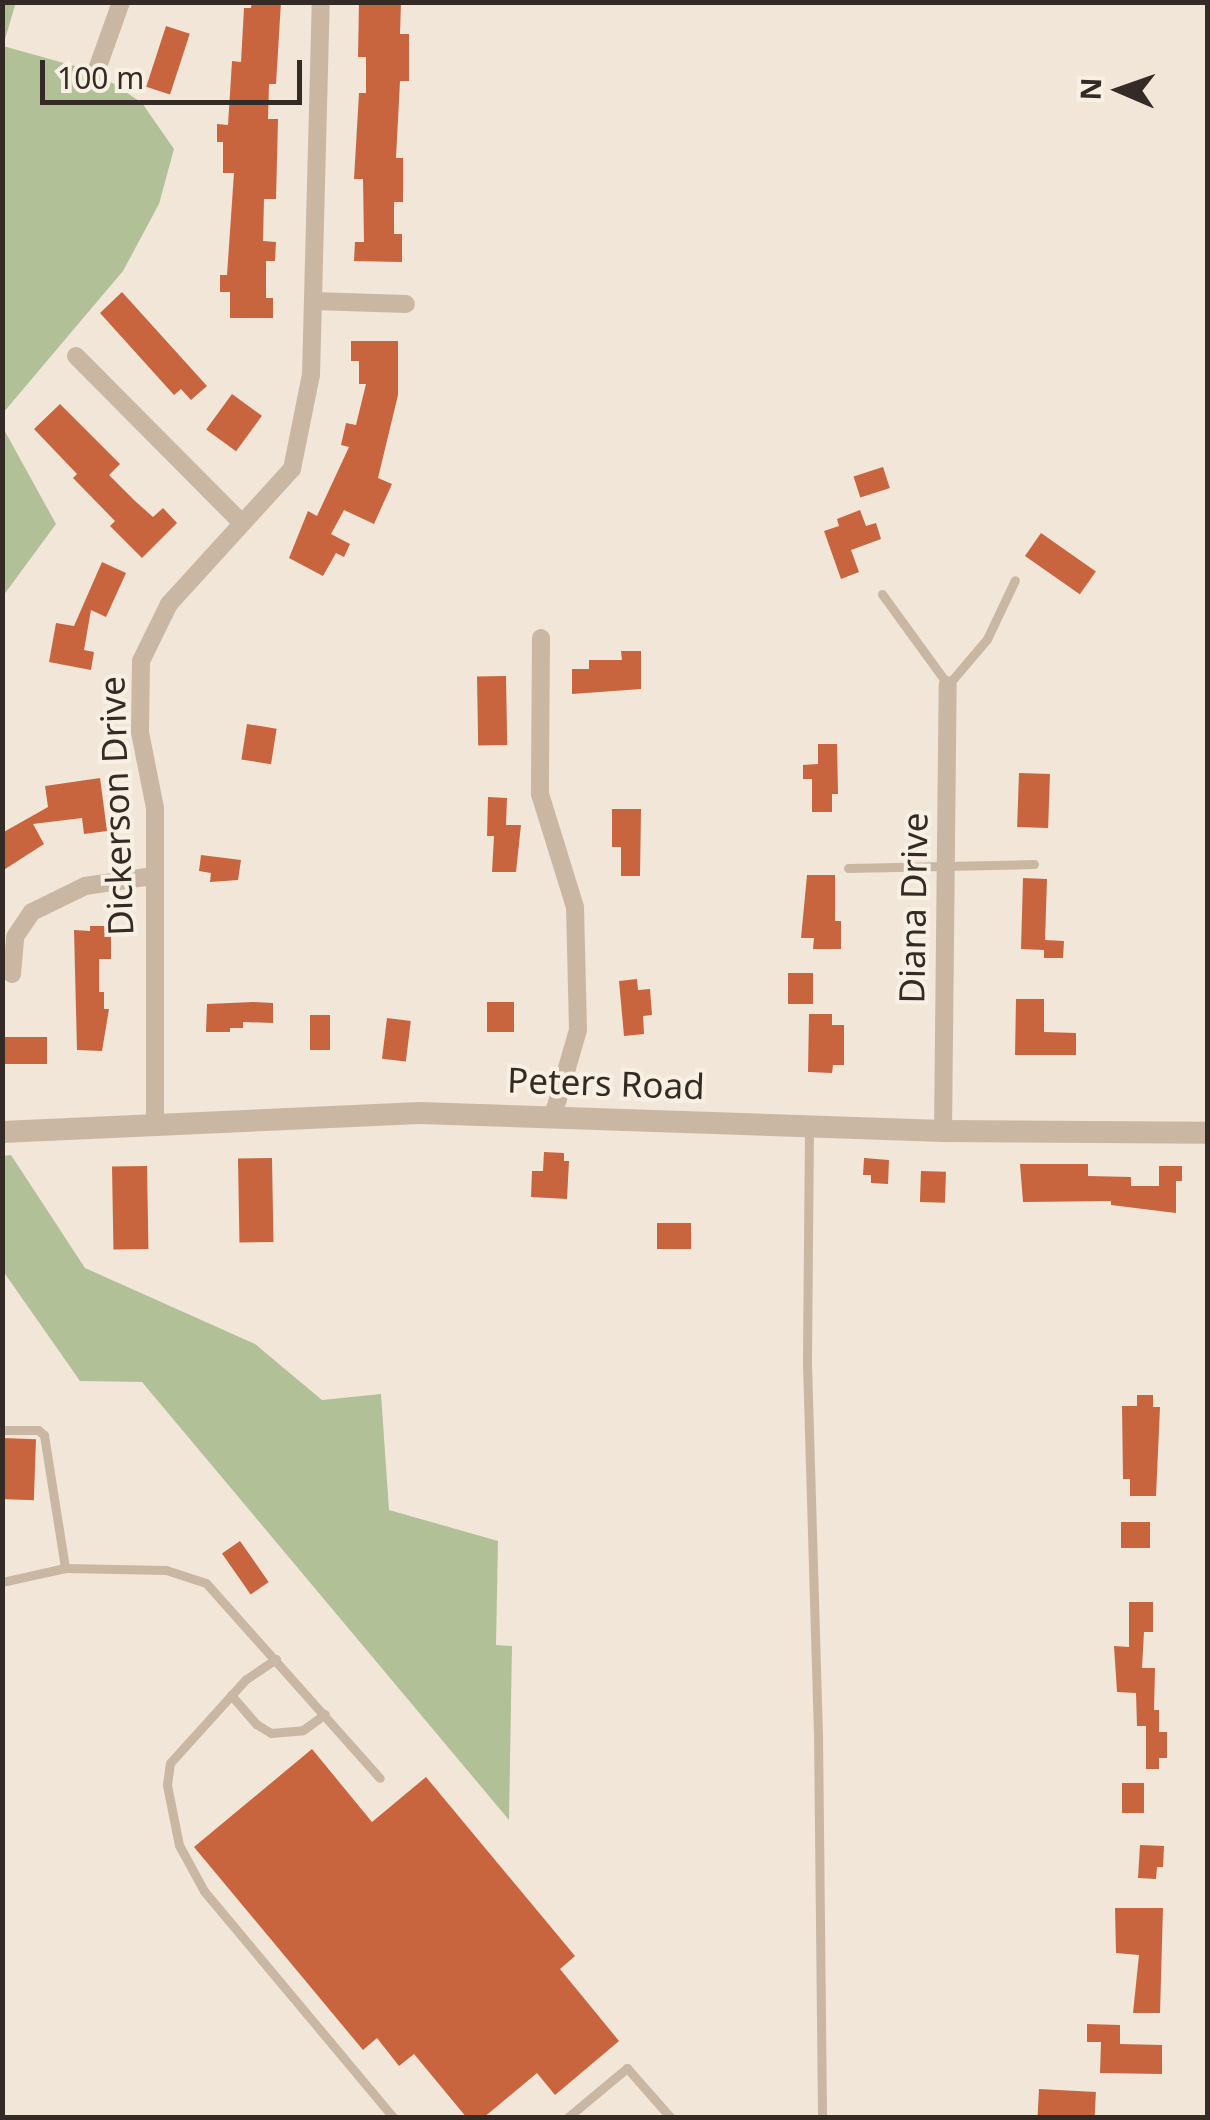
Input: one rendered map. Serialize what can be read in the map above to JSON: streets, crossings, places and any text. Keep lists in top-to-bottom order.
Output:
{
  "streets": {
    "street": ["Dickerson Drive", "Diana Drive", "Peters Road"]
  },
  "crossings": [
    ["Dickerson Drive", "Peters Road"],
    ["Diana Drive", "Peters Road"]
  ],
  "scale_bar": "100 m",
  "north": "left"
}
